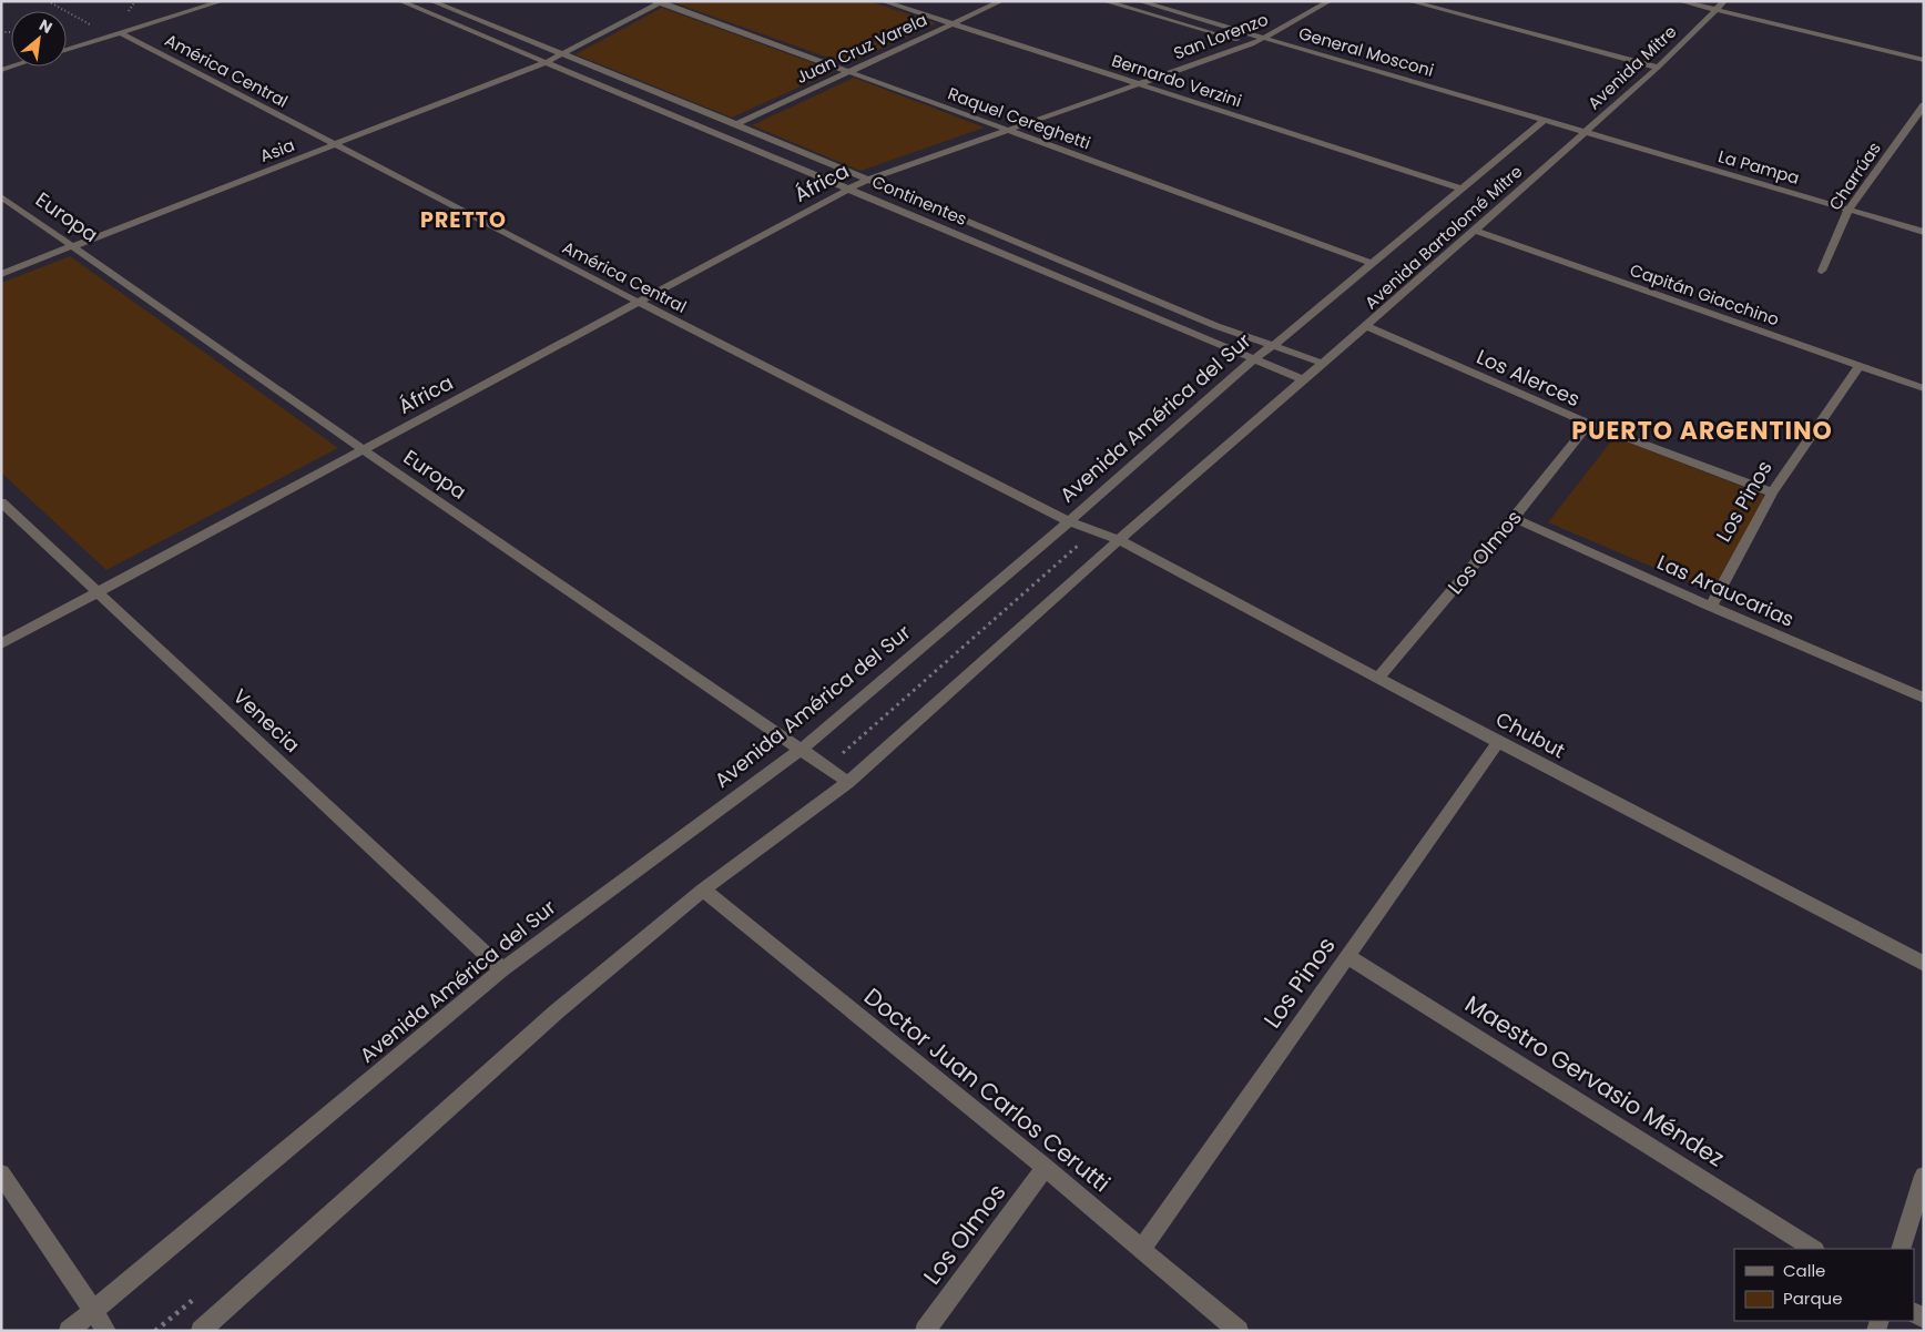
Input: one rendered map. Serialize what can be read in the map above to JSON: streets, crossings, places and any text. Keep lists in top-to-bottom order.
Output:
{
  "streets": {
    "street": [
      "San Lorenzo",
      "Juan Cruz Varela",
      "General Mosconi",
      "Avenida Mitre",
      "América Central",
      "Bernardo Verzini",
      "Raquel Cereghetti",
      "Asia",
      "La Pampa",
      "Charrúas",
      "África",
      "Continentes",
      "Europa",
      "Avenida Bartolomé Mitre",
      "Capitán Giacchino",
      "Los Alerces",
      "Avenida América del Sur",
      "Los Pinos",
      "Los Olmos",
      "Las Araucarias",
      "Venecia",
      "Chubut",
      "Maestro Gervasio Méndez",
      "Doctor Juan Carlos Cerutti"
    ]
  },
  "crossings": [
    ["San Lorenzo", "General Mosconi"],
    ["San Lorenzo", "Bernardo Verzini"],
    ["San Lorenzo", "Raquel Cereghetti"],
    ["San Lorenzo", "África"],
    ["San Lorenzo", "Continentes"],
    ["Juan Cruz Varela", "Bernardo Verzini"],
    ["Juan Cruz Varela", "Raquel Cereghetti"],
    ["Juan Cruz Varela", "Continentes"],
    ["General Mosconi", "Avenida Mitre"],
    ["General Mosconi", "La Pampa"],
    ["General Mosconi", "Avenida Bartolomé Mitre"],
    ["General Mosconi", "Avenida América del Sur"],
    ["Avenida Mitre", "La Pampa"],
    ["Avenida Mitre", "Avenida Bartolomé Mitre"],
    ["América Central", "Asia"],
    ["América Central", "África"],
    ["América Central", "Avenida América del Sur"],
    ["América Central", "Chubut"],
    ["Bernardo Verzini", "Avenida América del Sur"],
    ["Raquel Cereghetti", "Asia"],
    ["Raquel Cereghetti", "Avenida América del Sur"],
    ["Asia", "Continentes"],
    ["Asia", "Europa"],
    ["La Pampa", "Charrúas"],
    ["La Pampa", "Avenida Bartolomé Mitre"],
    ["África", "Continentes"],
    ["África", "Europa"],
    ["África", "Venecia"],
    ["Continentes", "Avenida Bartolomé Mitre"],
    ["Continentes", "Avenida América del Sur"],
    ["Europa", "Avenida América del Sur"],
    ["Avenida Bartolomé Mitre", "Capitán Giacchino"],
    ["Avenida Bartolomé Mitre", "Los Alerces"],
    ["Capitán Giacchino", "Los Pinos"],
    ["Los Alerces", "Los Pinos"],
    ["Los Alerces", "Los Olmos"],
    ["Avenida América del Sur", "Venecia"],
    ["Los Pinos", "Las Araucarias"],
    ["Los Pinos", "Chubut"],
    ["Los Pinos", "Maestro Gervasio Méndez"],
    ["Los Pinos", "Doctor Juan Carlos Cerutti"],
    ["Los Olmos", "Las Araucarias"],
    ["Los Olmos", "Chubut"],
    ["Los Olmos", "Doctor Juan Carlos Cerutti"]
  ],
  "districts": ["PRETTO", "PUERTO ARGENTINO"],
  "legend": ["Calle", "Parque"],
  "north": "top right"
}
